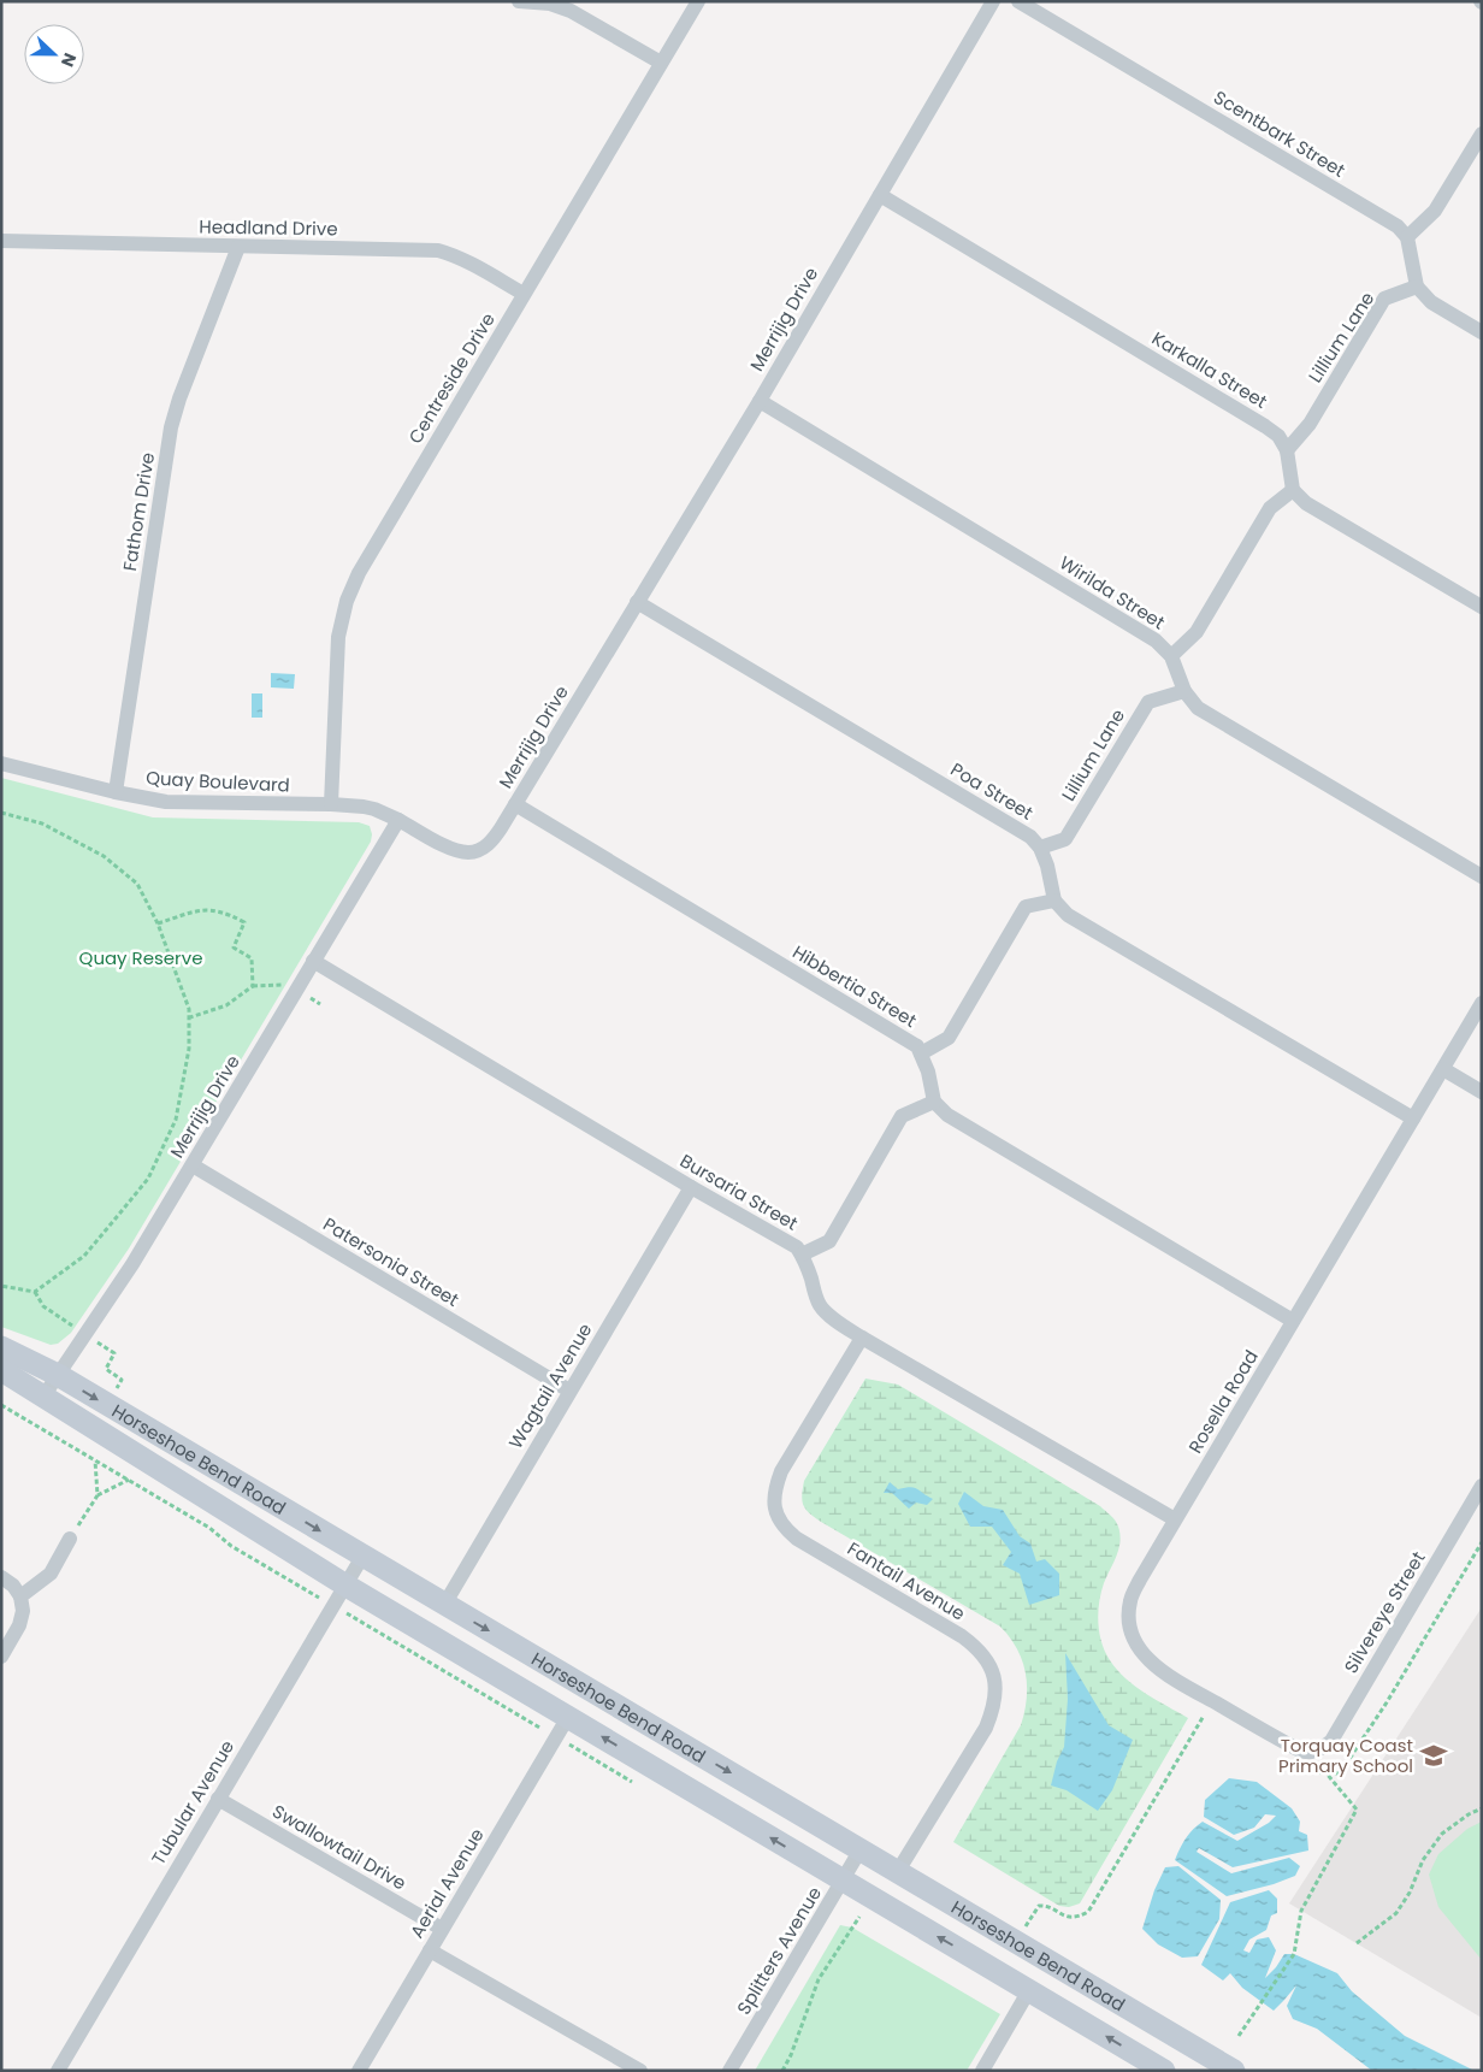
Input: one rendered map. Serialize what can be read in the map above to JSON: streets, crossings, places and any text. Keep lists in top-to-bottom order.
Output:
{
  "streets": {
    "street": [
      "Scentbark Street",
      "Headland Drive",
      "Merrijig Drive",
      "Lillium Lane",
      "Karkalla Street",
      "Centreside Drive",
      "Fathom Drive",
      "Wirilda Street",
      "Quay Boulevard",
      "Poa Street",
      "Hibbertia Street",
      "Bursaria Street",
      "Patersonia Street",
      "Wagtail Avenue",
      "Rosella Road",
      "Horseshoe Bend Road",
      "Fantail Avenue",
      "Silvereye Street",
      "Tubular Avenue",
      "Swallowtail Drive",
      "Aerial Avenue",
      "Splitters Avenue"
    ]
  },
  "crossings": [
    ["Headland Drive", "Centreside Drive"],
    ["Headland Drive", "Fathom Drive"],
    ["Merrijig Drive", "Karkalla Street"],
    ["Merrijig Drive", "Wirilda Street"],
    ["Merrijig Drive", "Quay Boulevard"],
    ["Merrijig Drive", "Poa Street"],
    ["Merrijig Drive", "Hibbertia Street"],
    ["Merrijig Drive", "Bursaria Street"],
    ["Merrijig Drive", "Patersonia Street"],
    ["Merrijig Drive", "Horseshoe Bend Road"],
    ["Lillium Lane", "Karkalla Street"],
    ["Lillium Lane", "Wirilda Street"],
    ["Lillium Lane", "Poa Street"],
    ["Centreside Drive", "Quay Boulevard"],
    ["Fathom Drive", "Quay Boulevard"],
    ["Bursaria Street", "Wagtail Avenue"],
    ["Bursaria Street", "Rosella Road"],
    ["Bursaria Street", "Fantail Avenue"],
    ["Patersonia Street", "Wagtail Avenue"],
    ["Wagtail Avenue", "Horseshoe Bend Road"],
    ["Rosella Road", "Silvereye Street"],
    ["Horseshoe Bend Road", "Fantail Avenue"],
    ["Horseshoe Bend Road", "Tubular Avenue"],
    ["Horseshoe Bend Road", "Aerial Avenue"],
    ["Horseshoe Bend Road", "Splitters Avenue"],
    ["Tubular Avenue", "Swallowtail Drive"],
    ["Swallowtail Drive", "Aerial Avenue"]
  ],
  "parks": ["Quay Reserve"],
  "places": {
    "school or university": ["Torquay Coast Primary School"]
  },
  "north": "right"
}
